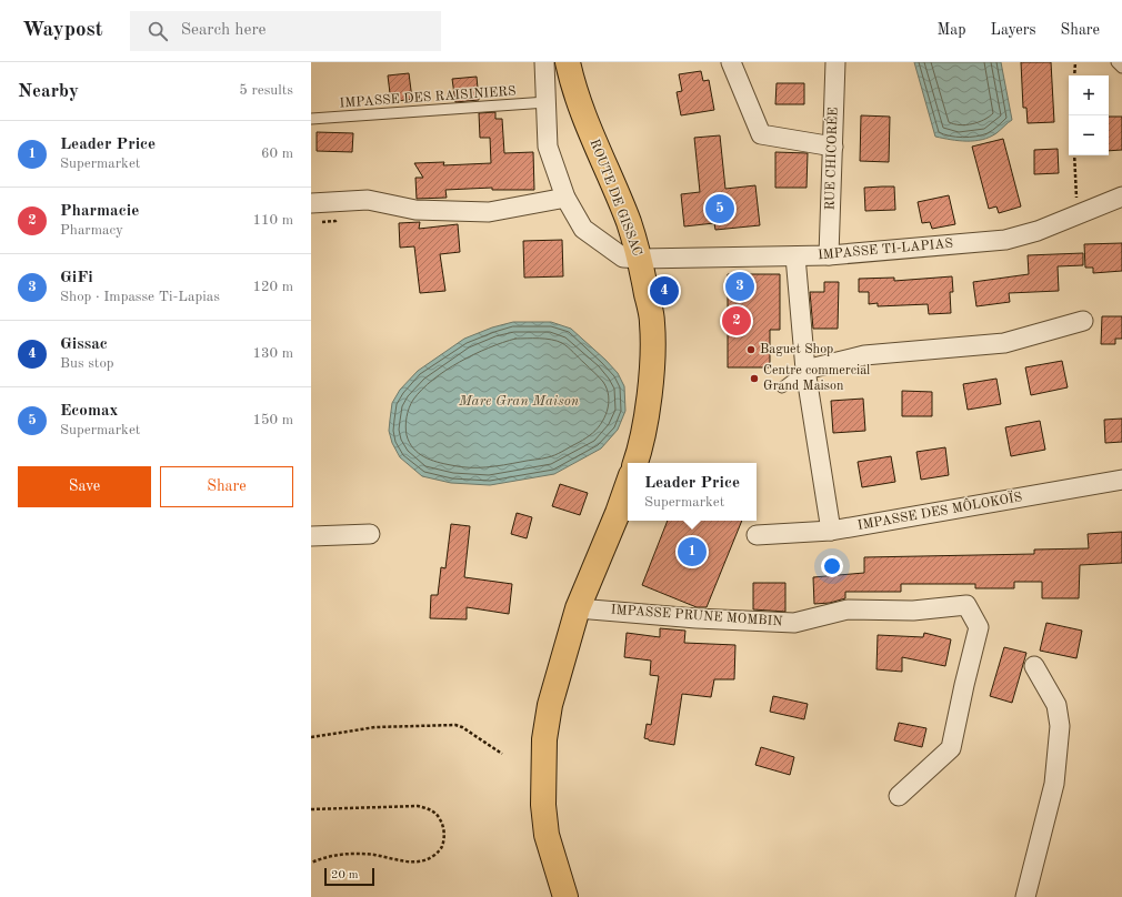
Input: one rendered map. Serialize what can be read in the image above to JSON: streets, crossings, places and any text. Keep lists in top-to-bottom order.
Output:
{
  "streets": {
    "main road": ["ROUTE DE GISSAC"],
    "street": [
      "RUE CHICORÉE",
      "IMPASSE TI-LAPIAS",
      "IMPASSE DES MÔLOKOÏS",
      "IMPASSE PRUNE MOMBIN"
    ],
    "lane": ["IMPASSE DES RAISINIERS"]
  },
  "crossings": [
    ["IMPASSE DES RAISINIERS", "IMPASSE TI-LAPIAS"],
    ["RUE CHICORÉE", "IMPASSE TI-LAPIAS"],
    ["ROUTE DE GISSAC", "IMPASSE TI-LAPIAS"]
  ],
  "water": ["Mare Gran Maison"],
  "places": ["Baguet Shop", "Centre commercial Grand Maison"],
  "scale_bar": "20 m",
  "page": {
    "header": "Waypost",
    "search": "Search here",
    "nav": ["Map", "Layers", "Share"],
    "heading": ["Nearby", "5 results"],
    "map_buttons": ["+", "−"],
    "list": [
      {
        "mark": "1",
        "name": "Leader Price",
        "note": "Supermarket",
        "value": "60 m"
      },
      {
        "mark": "2",
        "name": "Pharmacie",
        "note": "Pharmacy",
        "value": "110 m"
      },
      {
        "mark": "3",
        "name": "GiFi",
        "note": "Shop · Impasse Ti-Lapias",
        "value": "120 m"
      },
      {
        "mark": "4",
        "name": "Gissac",
        "note": "Bus stop",
        "value": "130 m"
      },
      {
        "mark": "5",
        "name": "Ecomax",
        "note": "Supermarket",
        "value": "150 m"
      }
    ],
    "pins": [
      "5",
      "3",
      "4",
      "2",
      "1"
    ],
    "buttons": ["Save", "Share"],
    "popup": ["Leader Price", "Supermarket"],
    "scale": "20 m"
  }
}
